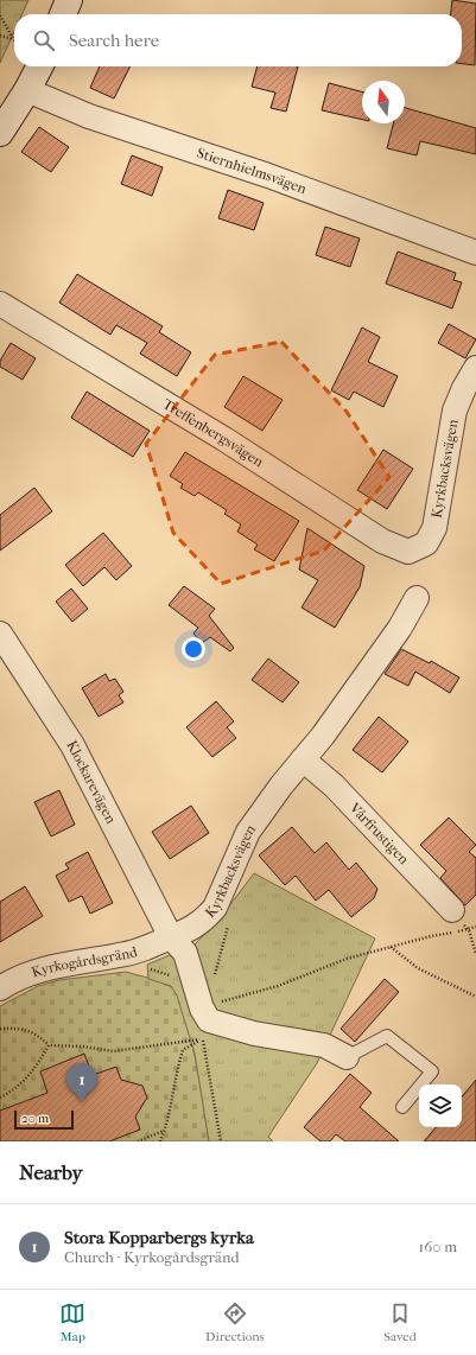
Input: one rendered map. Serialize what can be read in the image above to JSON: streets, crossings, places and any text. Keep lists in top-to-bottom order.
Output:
{
  "streets": {
    "street": [
      "Stiernhielmsvägen",
      "Treffenbergsvägen",
      "Kyrkbacksvägen",
      "Klockarevägen",
      "Vårfrustigen",
      "Kyrkogårdsgränd"
    ]
  },
  "crossings": [
    ["Treffenbergsvägen", "Kyrkbacksvägen"],
    ["Kyrkbacksvägen", "Klockarevägen"],
    ["Kyrkbacksvägen", "Vårfrustigen"],
    ["Kyrkbacksvägen", "Kyrkogårdsgränd"],
    ["Klockarevägen", "Kyrkogårdsgränd"]
  ],
  "scale_bar": "20 m",
  "north": "top",
  "page": {
    "search": "Search here",
    "pins": "1",
    "scale": "20 m",
    "heading": "Nearby",
    "list": [
      {
        "mark": "1",
        "name": "Stora Kopparbergs kyrka",
        "note": "Church · Kyrkogårdsgränd",
        "value": "160 m"
      }
    ],
    "nav": ["Map", "Directions", "Saved"]
  }
}
